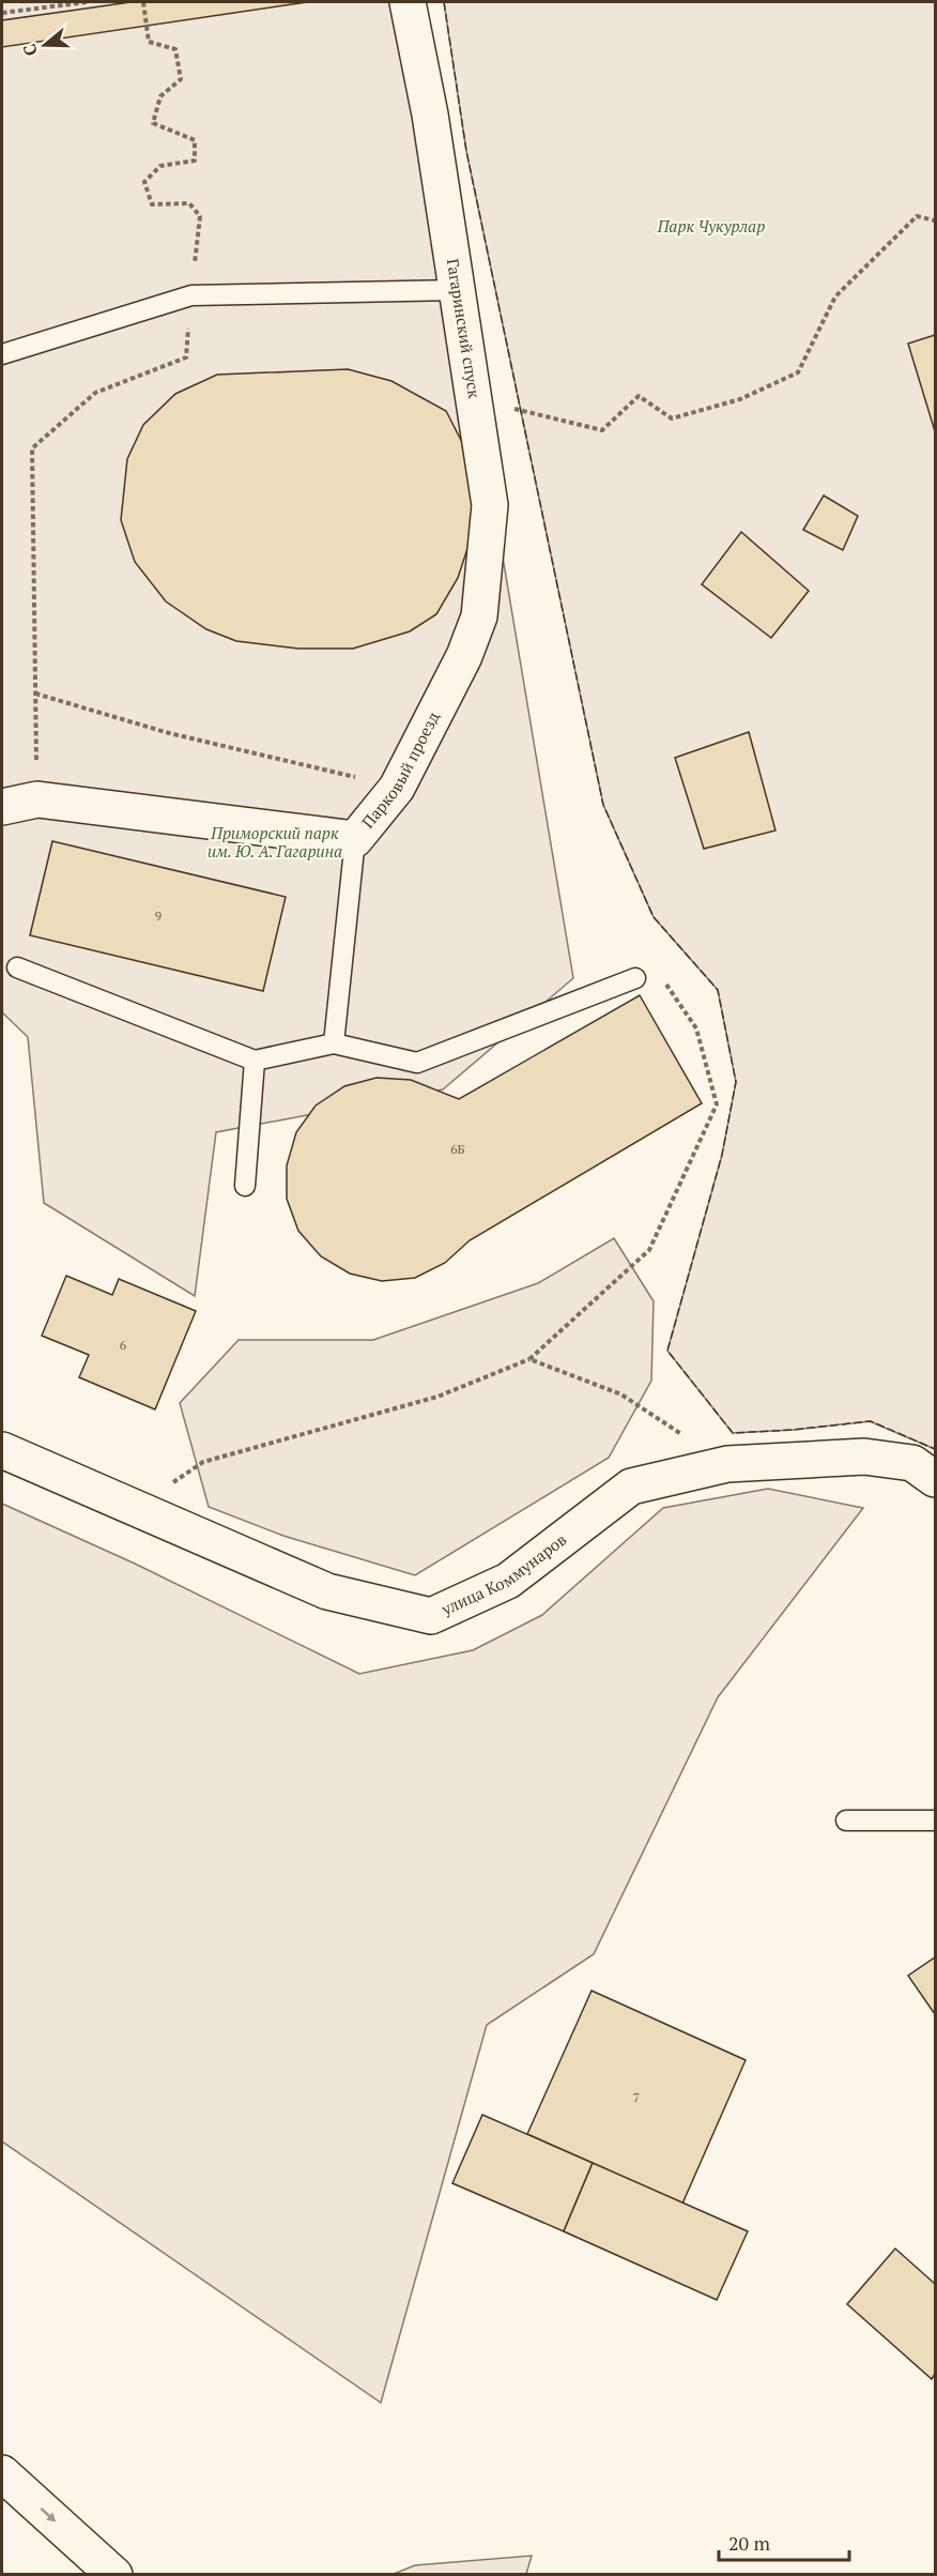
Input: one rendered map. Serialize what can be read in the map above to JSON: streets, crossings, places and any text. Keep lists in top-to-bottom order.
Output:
{
  "streets": {
    "street": ["Гагаринский спуск", "Парковый проезд", "улица Коммунаров"]
  },
  "crossings": [
    ["Гагаринский спуск", "Парковый проезд"]
  ],
  "parks": ["Парк Чукурлар", "Приморский парк им. Ю. А. Гагарина"],
  "house_numbers": [
    "9",
    "6Б",
    "6",
    "7"
  ],
  "scale_bar": "20 m",
  "north": "left"
}
